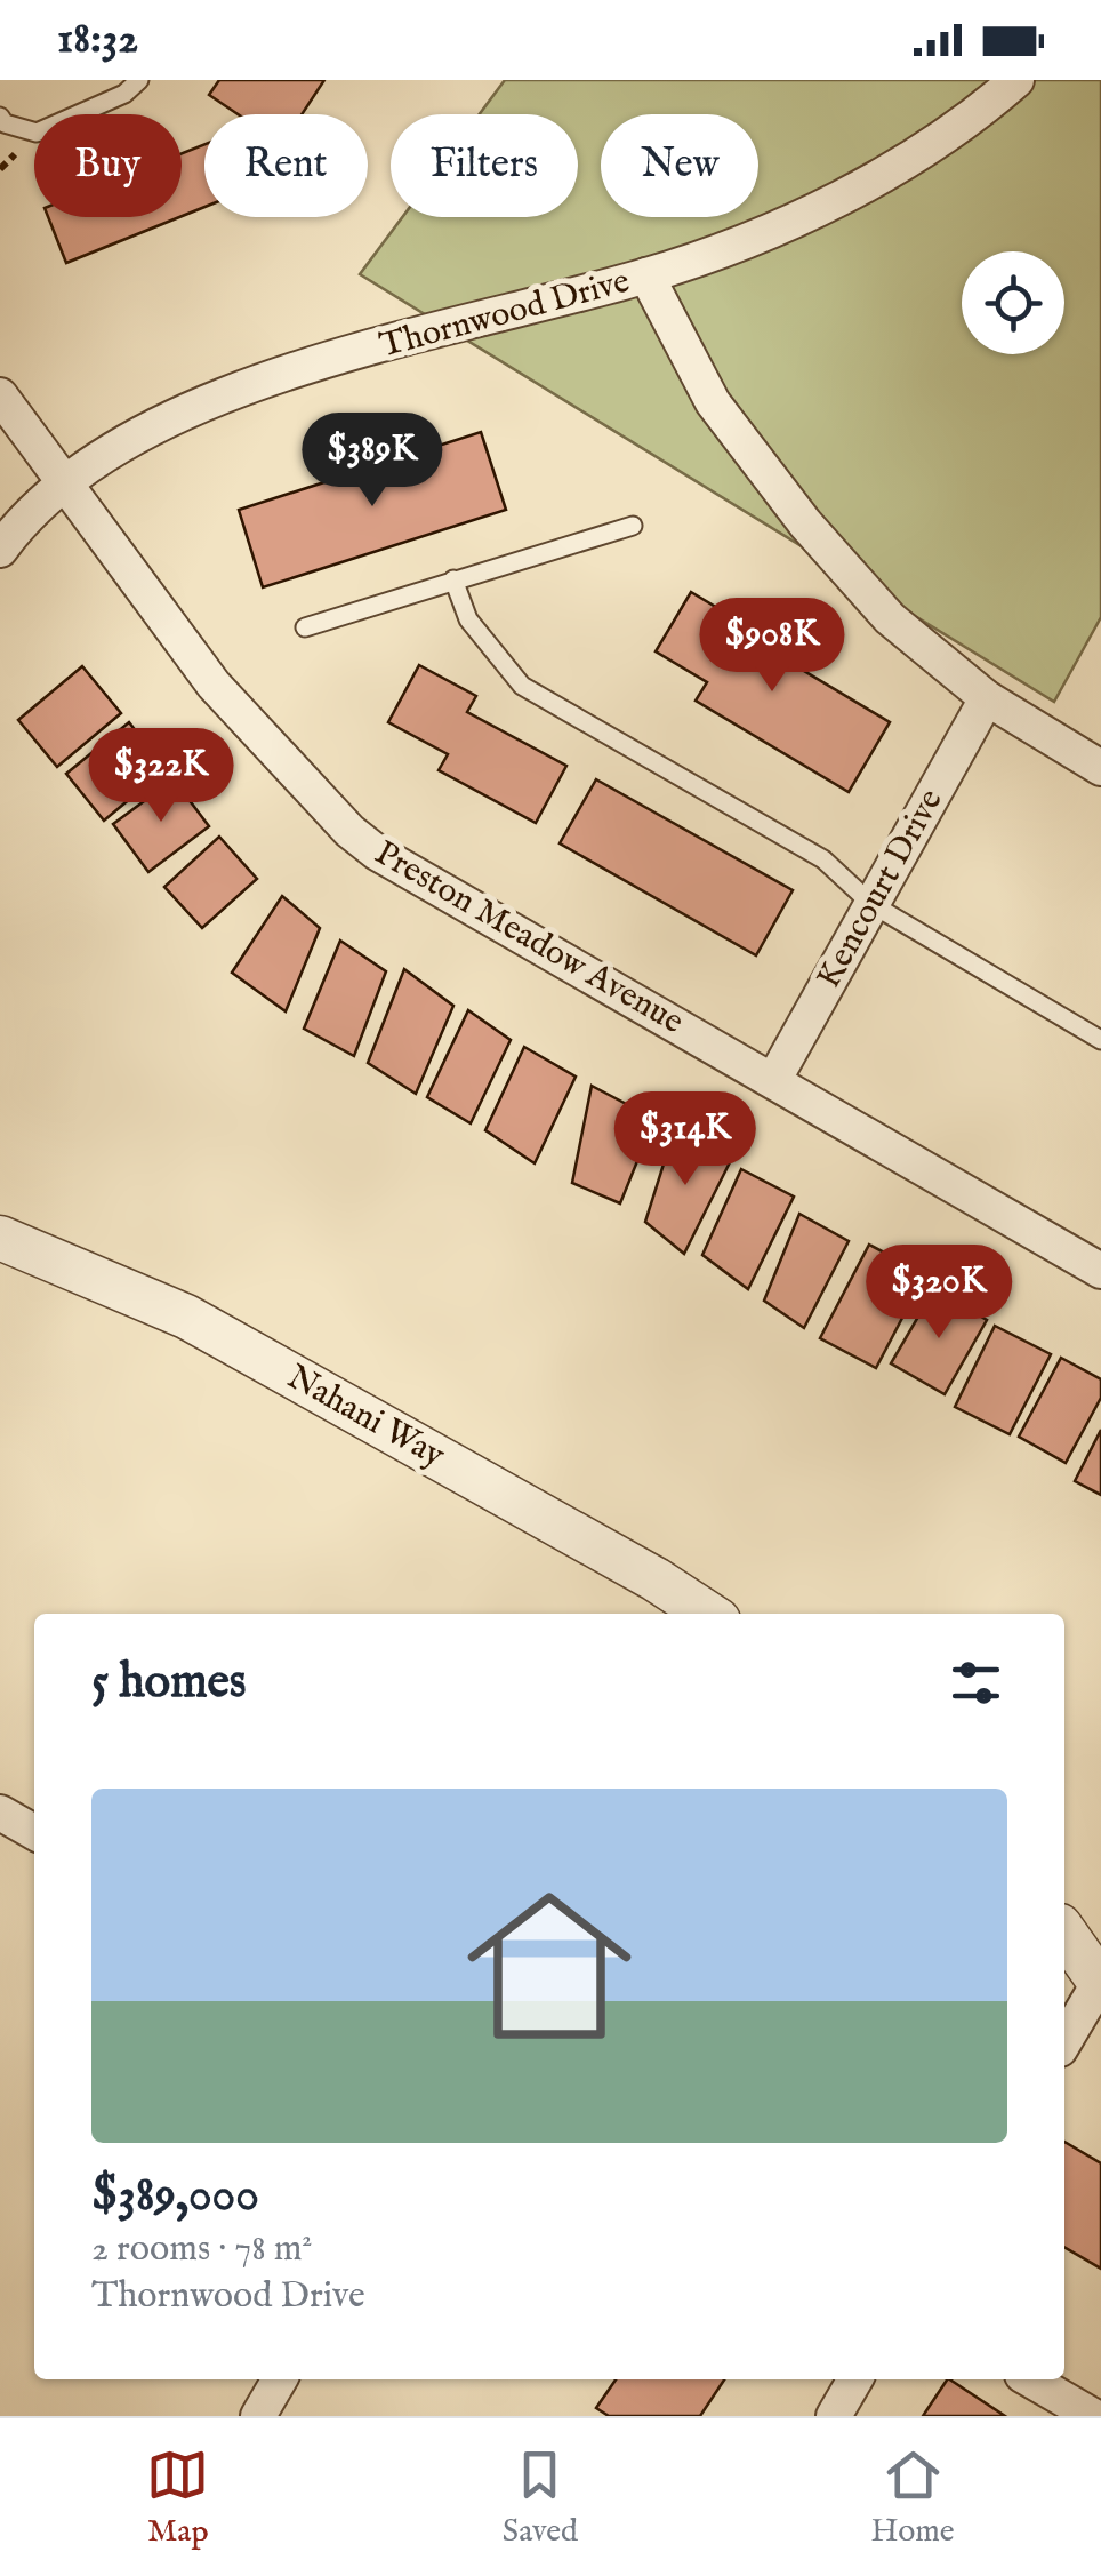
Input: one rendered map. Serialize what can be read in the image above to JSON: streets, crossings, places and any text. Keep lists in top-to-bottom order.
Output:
{
  "streets": {
    "street": [
      "Thornwood Drive",
      "Kencourt Drive",
      "Preston Meadow Avenue",
      "Nahani Way"
    ]
  },
  "crossings": [
    ["Thornwood Drive", "Preston Meadow Avenue"],
    ["Kencourt Drive", "Preston Meadow Avenue"]
  ],
  "page": {
    "status": "18:32",
    "chip": [
      "Buy",
      "Rent",
      "Filters",
      "New"
    ],
    "price": [
      "$389K",
      "$908K",
      "$322K",
      "$314K",
      "$320K"
    ],
    "heading": "5 homes",
    "list": [
      {
        "name": "$389,000",
        "note": "2 rooms · 78 m² · Thornwood Drive"
      }
    ],
    "tabs": ["Map", "Saved", "Home"]
  }
}
